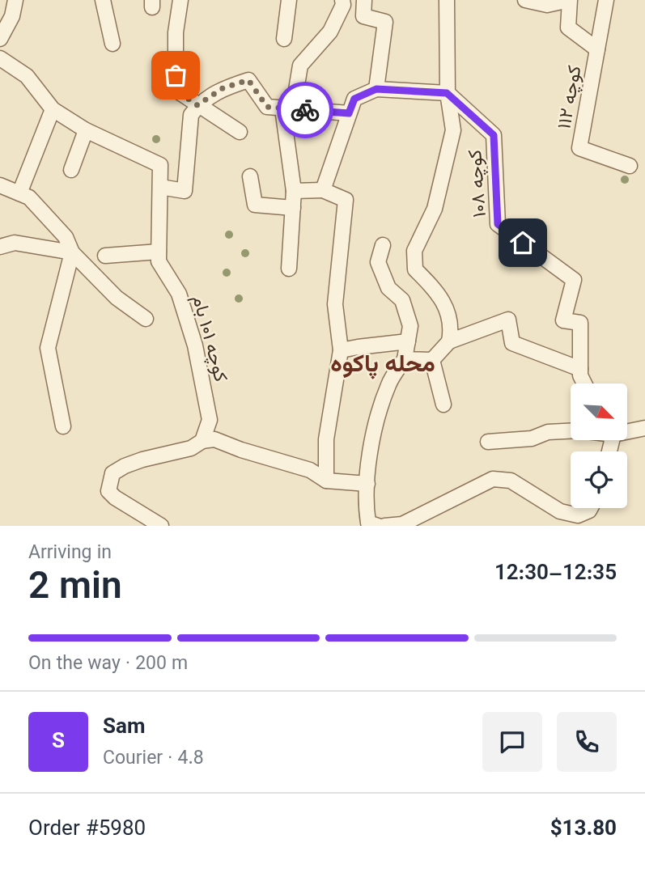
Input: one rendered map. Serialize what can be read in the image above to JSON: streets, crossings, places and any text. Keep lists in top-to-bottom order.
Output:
{
  "streets": {
    "street": ["کوچه ۱۱۲", "کوچه ۱۰۸", "کوچه ۱۰۱ بام"]
  },
  "districts": ["محله پاکوه"],
  "north": "bottom right",
  "page": {
    "heading": ["2 min", "Arriving in", "12:30–12:35"],
    "panel": [
      "Sam",
      "Courier · 4.8",
      "Order #5980",
      "$13.80"
    ],
    "bar": "On the way · 200 m",
    "round": "S"
  }
}
